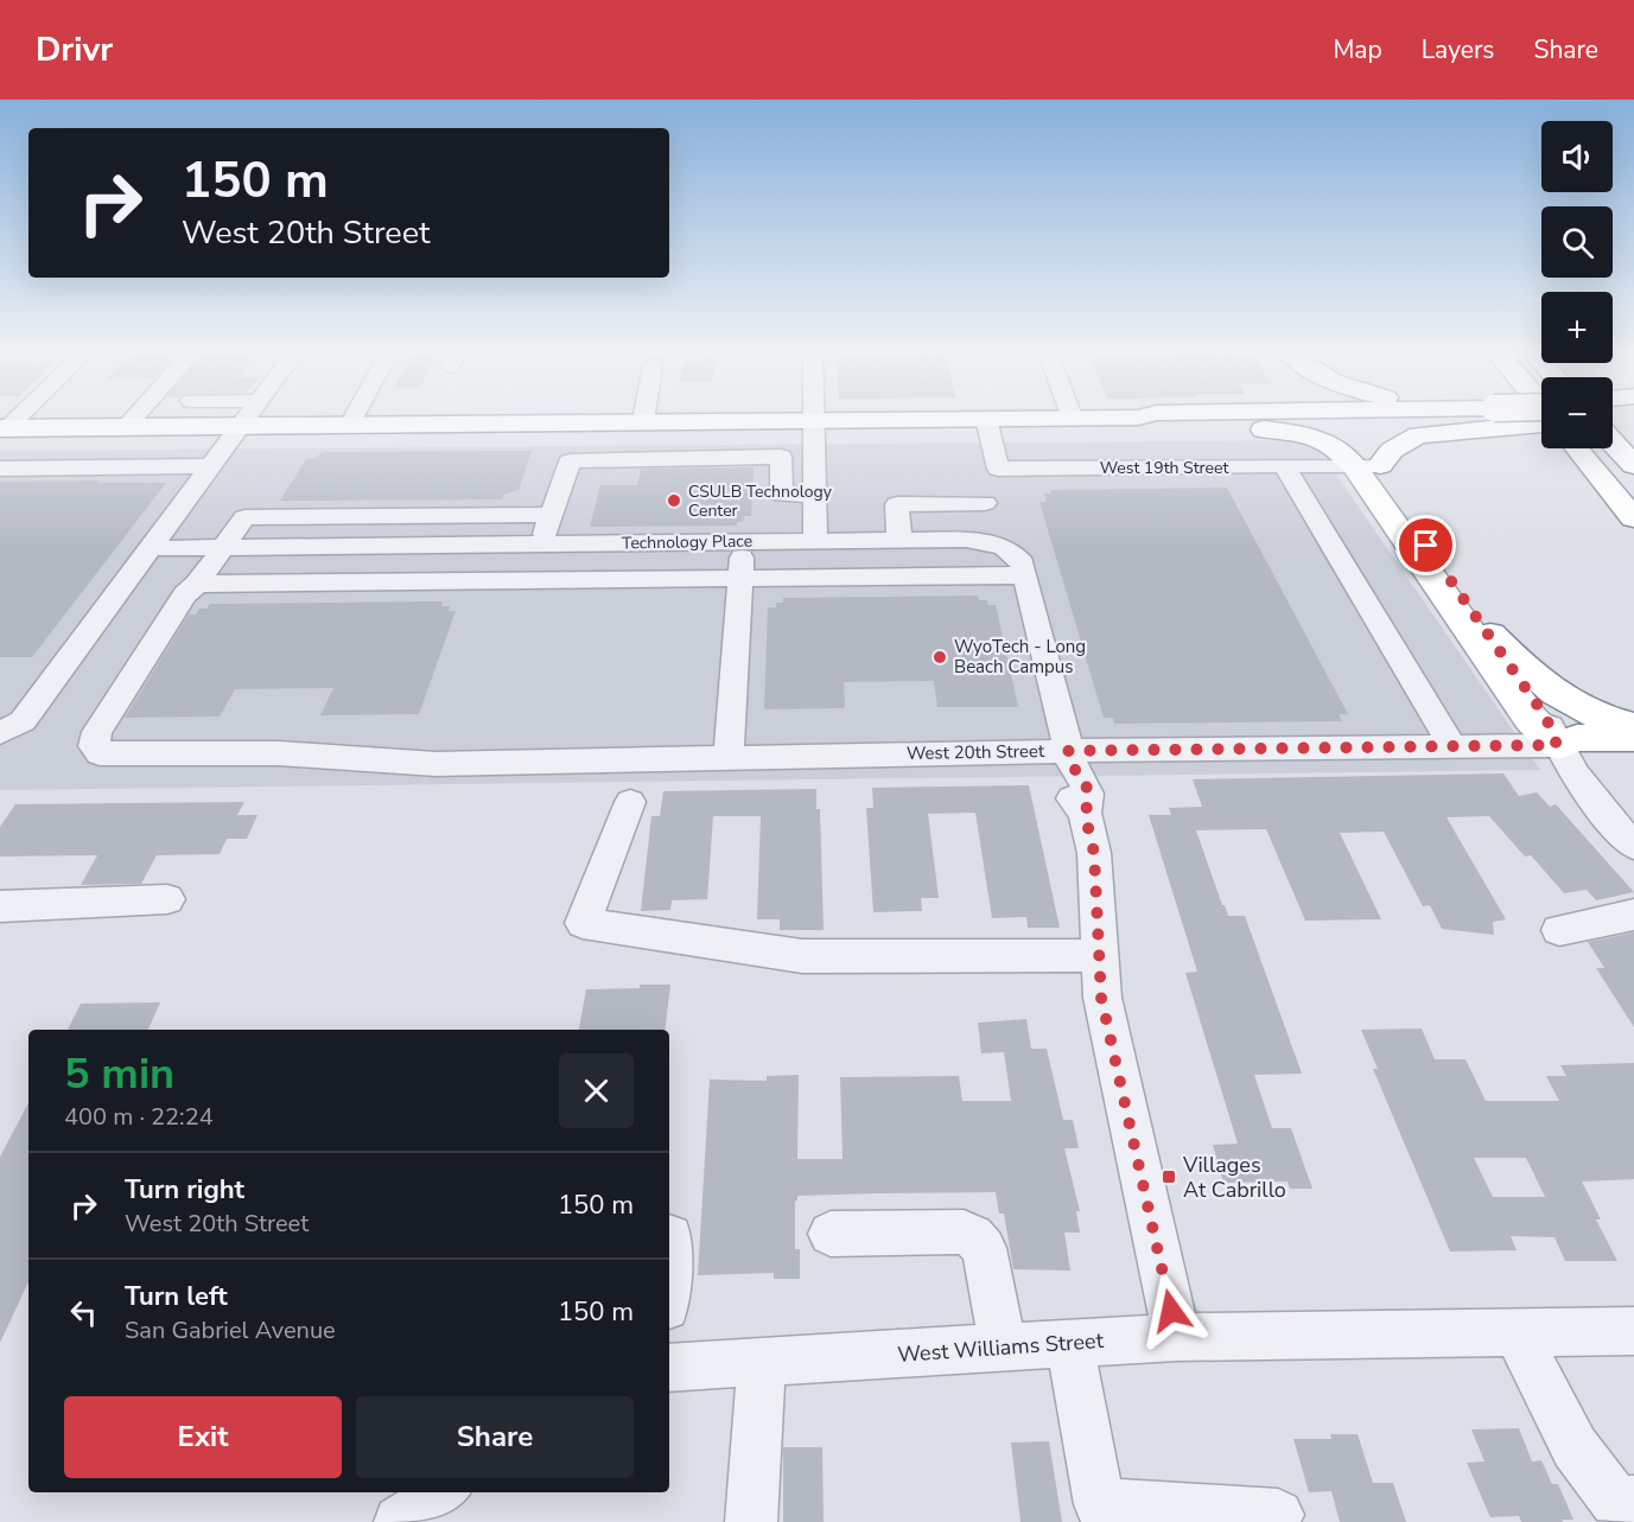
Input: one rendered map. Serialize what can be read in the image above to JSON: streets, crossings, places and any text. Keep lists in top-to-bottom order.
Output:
{
  "streets": {
    "street": [
      "West 19th Street",
      "Technology Place",
      "West 20th Street",
      "West Williams Street"
    ]
  },
  "crossings": [
    ["Technology Place", "West 20th Street"]
  ],
  "places": {
    "other": ["CSULB Technology Center", "WyoTech - Long Beach Campus"],
    "transit": ["Villages At Cabrillo"]
  },
  "page": {
    "header": "Drivr",
    "nav": ["Map", "Layers", "Share"],
    "map_buttons": ["+", "−"],
    "turn": ["150 m", "West 20th Street"],
    "heading": ["5 min", "400 m · 22:24"],
    "list": [
      {
        "name": "Turn right",
        "note": "West 20th Street",
        "value": "150 m"
      },
      {
        "name": "Turn left",
        "note": "San Gabriel Avenue",
        "value": "150 m"
      }
    ],
    "buttons": ["Exit", "Share"]
  }
}
